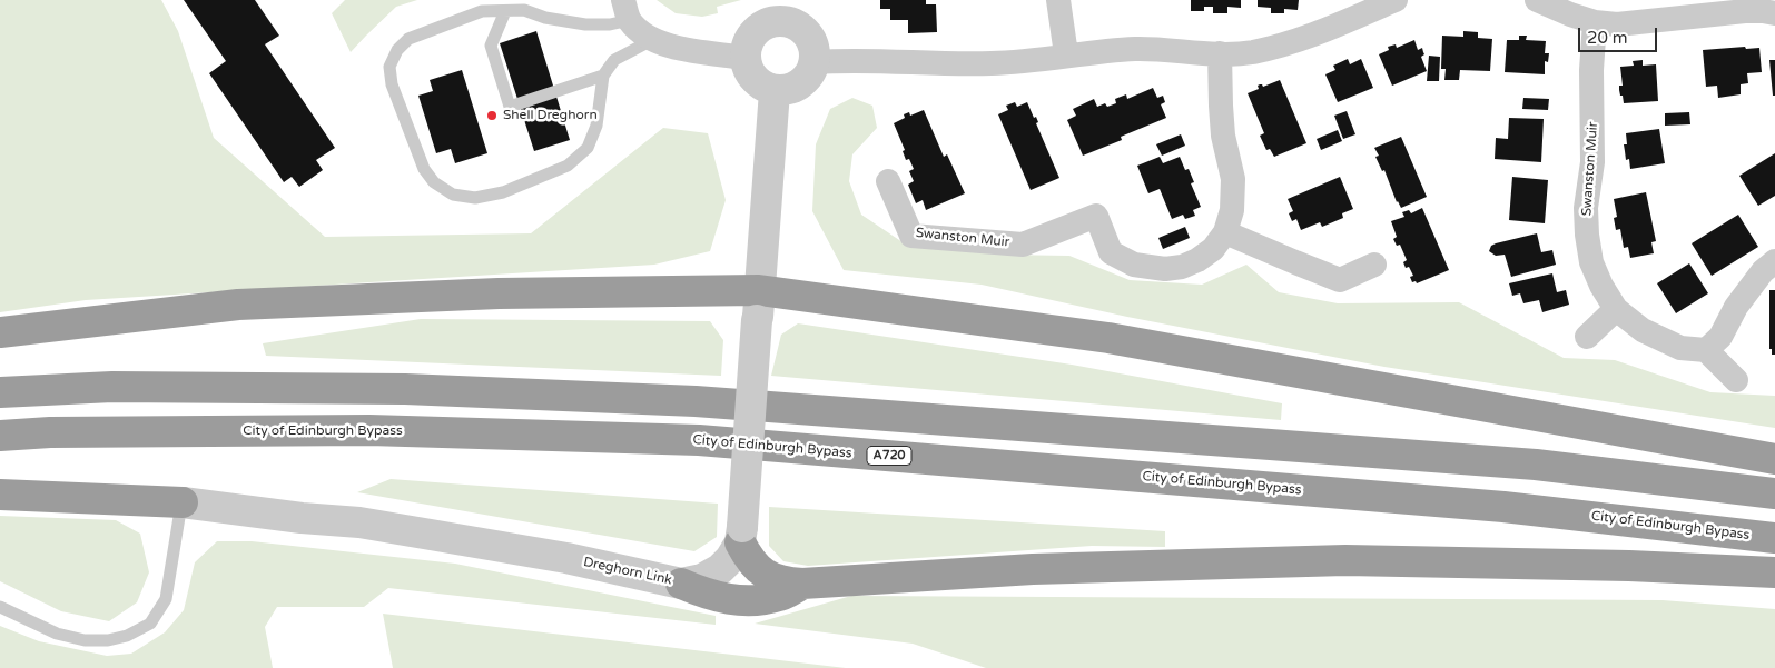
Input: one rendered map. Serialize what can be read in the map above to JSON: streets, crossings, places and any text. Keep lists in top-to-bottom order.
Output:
{
  "streets": {
    "highway": ["City of Edinburgh Bypass", "A720"],
    "street": ["Swanston Muir", "Dreghorn Link"]
  },
  "places": ["Shell Dreghorn"],
  "scale_bar": "20 m"
}
